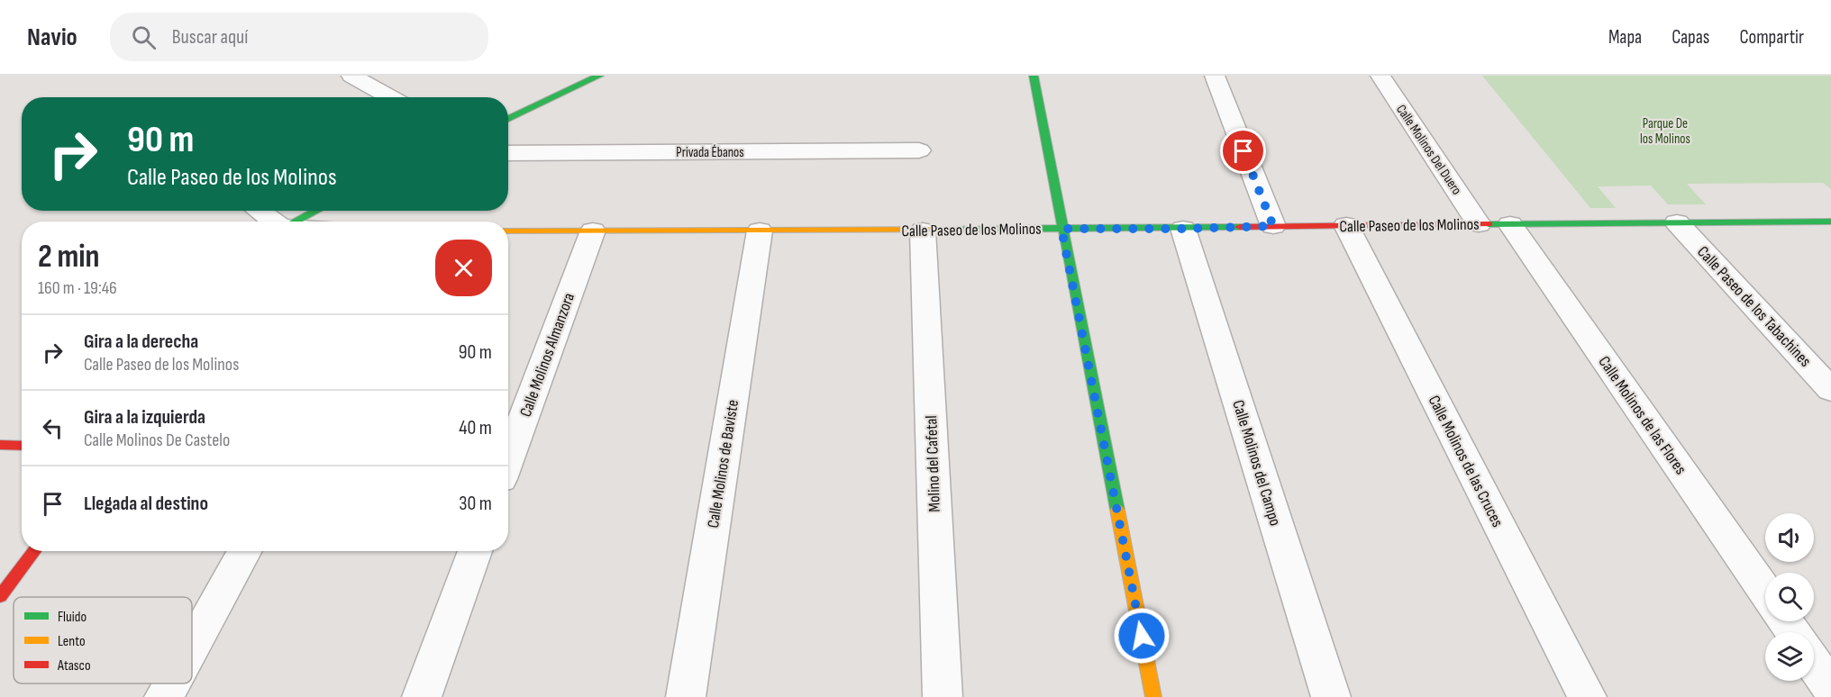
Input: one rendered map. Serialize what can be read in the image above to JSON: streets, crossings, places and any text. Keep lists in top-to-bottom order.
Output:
{
  "streets": {
    "street": [
      "Calle Molinos Del Duero",
      "Privada Ébanos",
      "Calle Paseo de los Molinos",
      "Calle Paseo de los Tabachines",
      "Calle Molinos Almanzora",
      "Calle Molinos de las Flores",
      "Calle Molinos de las Cruces",
      "Calle Molinos del Campo",
      "Calle Molinos de Baviste",
      "Molino del Cafetal"
    ]
  },
  "crossings": [
    ["Calle Molinos Del Duero", "Calle Paseo de los Molinos"],
    ["Calle Paseo de los Molinos", "Calle Paseo de los Tabachines"],
    ["Calle Paseo de los Molinos", "Calle Molinos Almanzora"],
    ["Calle Paseo de los Molinos", "Calle Molinos de las Flores"],
    ["Calle Paseo de los Molinos", "Calle Molinos de las Cruces"],
    ["Calle Paseo de los Molinos", "Calle Molinos del Campo"],
    ["Calle Paseo de los Molinos", "Calle Molinos de Baviste"],
    ["Calle Paseo de los Molinos", "Molino del Cafetal"]
  ],
  "parks": ["Parque De los Molinos"],
  "legend": ["Fluido", "Lento", "Atasco"],
  "page": {
    "header": "Navio",
    "search": "Buscar aquí",
    "nav": ["Mapa", "Capas", "Compartir"],
    "turn": ["90 m", "Calle Paseo de los Molinos"],
    "heading": ["2 min", "160 m · 19:46"],
    "list": [
      {
        "name": "Gira a la derecha",
        "note": "Calle Paseo de los Molinos",
        "value": "90 m"
      },
      {
        "name": "Gira a la izquierda",
        "note": "Calle Molinos De Castelo",
        "value": "40 m"
      },
      {
        "name": "Llegada al destino",
        "value": "30 m"
      }
    ]
  }
}
